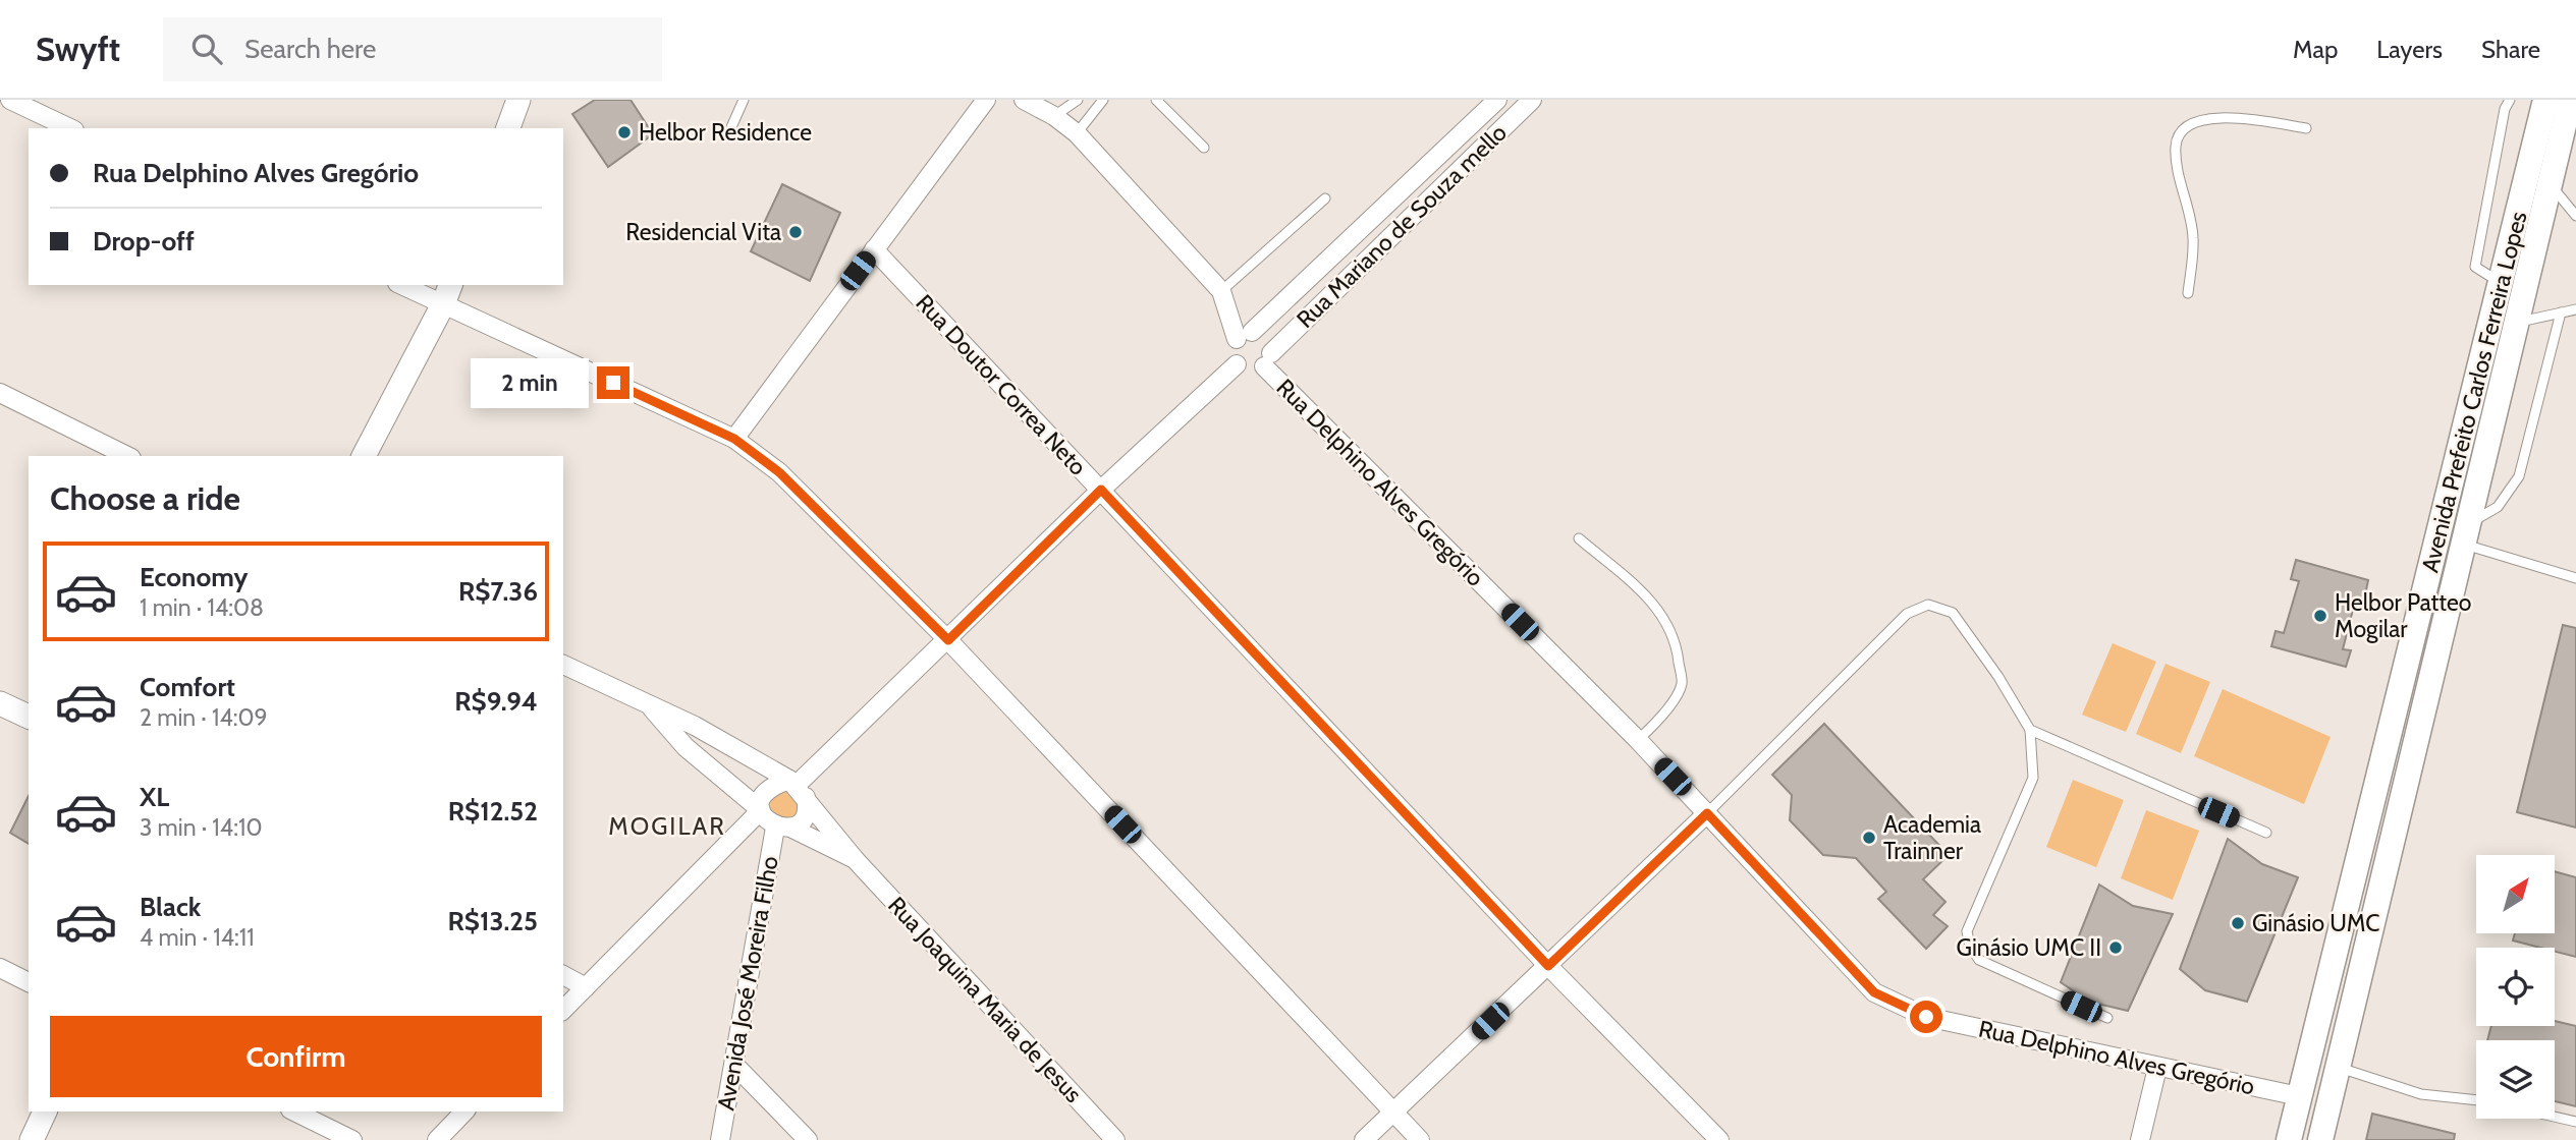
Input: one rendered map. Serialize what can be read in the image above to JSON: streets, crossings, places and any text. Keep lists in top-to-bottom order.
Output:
{
  "streets": {
    "main road": ["Avenida Prefeito Carlos Ferreira Lopes"],
    "street": [
      "Rua Mariano de Souza mello",
      "Rua Doutor Correa Neto",
      "Rua Delphino Alves Gregório",
      "Avenida José Moreira Filho",
      "Rua Joaquina Maria de Jesus"
    ]
  },
  "crossings": [
    ["Rua Mariano de Souza mello", "Rua Delphino Alves Gregório"],
    ["Avenida Prefeito Carlos Ferreira Lopes", "Rua Delphino Alves Gregório"],
    ["Avenida José Moreira Filho", "Rua Joaquina Maria de Jesus"]
  ],
  "districts": ["MOGILAR"],
  "places": [
    "Helbor Residence",
    "Residencial Vita",
    "Helbor Patteo Mogilar",
    "Academia Trainner",
    "Ginásio UMC",
    "Ginásio UMC II"
  ],
  "north": "top right",
  "page": {
    "header": "Swyft",
    "search": "Search here",
    "nav": ["Map", "Layers", "Share"],
    "banner": ["Rua Delphino Alves Gregório", "Drop-off"],
    "bubble": "2 min",
    "heading": "Choose a ride",
    "list": [
      {
        "name": "Economy",
        "note": "1 min · 14:08",
        "value": "R$7.36"
      },
      {
        "name": "Comfort",
        "note": "2 min · 14:09",
        "value": "R$9.94"
      },
      {
        "name": "XL",
        "note": "3 min · 14:10",
        "value": "R$12.52"
      },
      {
        "name": "Black",
        "note": "4 min · 14:11",
        "value": "R$13.25"
      }
    ],
    "buttons": "Confirm"
  }
}
